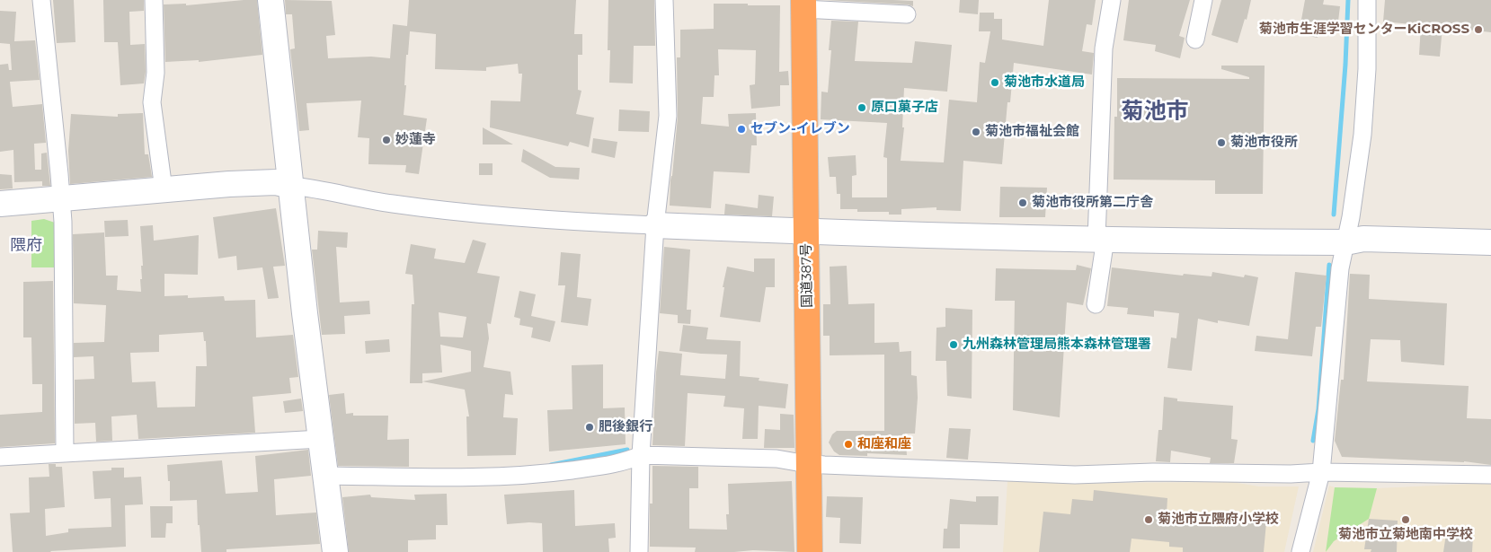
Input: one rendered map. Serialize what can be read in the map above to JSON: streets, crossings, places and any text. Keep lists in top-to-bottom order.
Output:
{
  "streets": {
    "highway": ["国道387号"]
  },
  "districts": ["菊池市", "隈府"],
  "places": [
    "菊池市生涯学習センターKiCROSS",
    "菊池市水道局",
    "原口菓子店",
    "セブン-イレブン",
    "菊池市福祉会館",
    "妙蓮寺",
    "菊池市役所",
    "菊池市役所第二庁舎",
    "九州森林管理局熊本森林管理署",
    "肥後銀行",
    "和座和座",
    "菊池市立隈府小学校",
    "菊池市立菊地南中学校"
  ]
}
